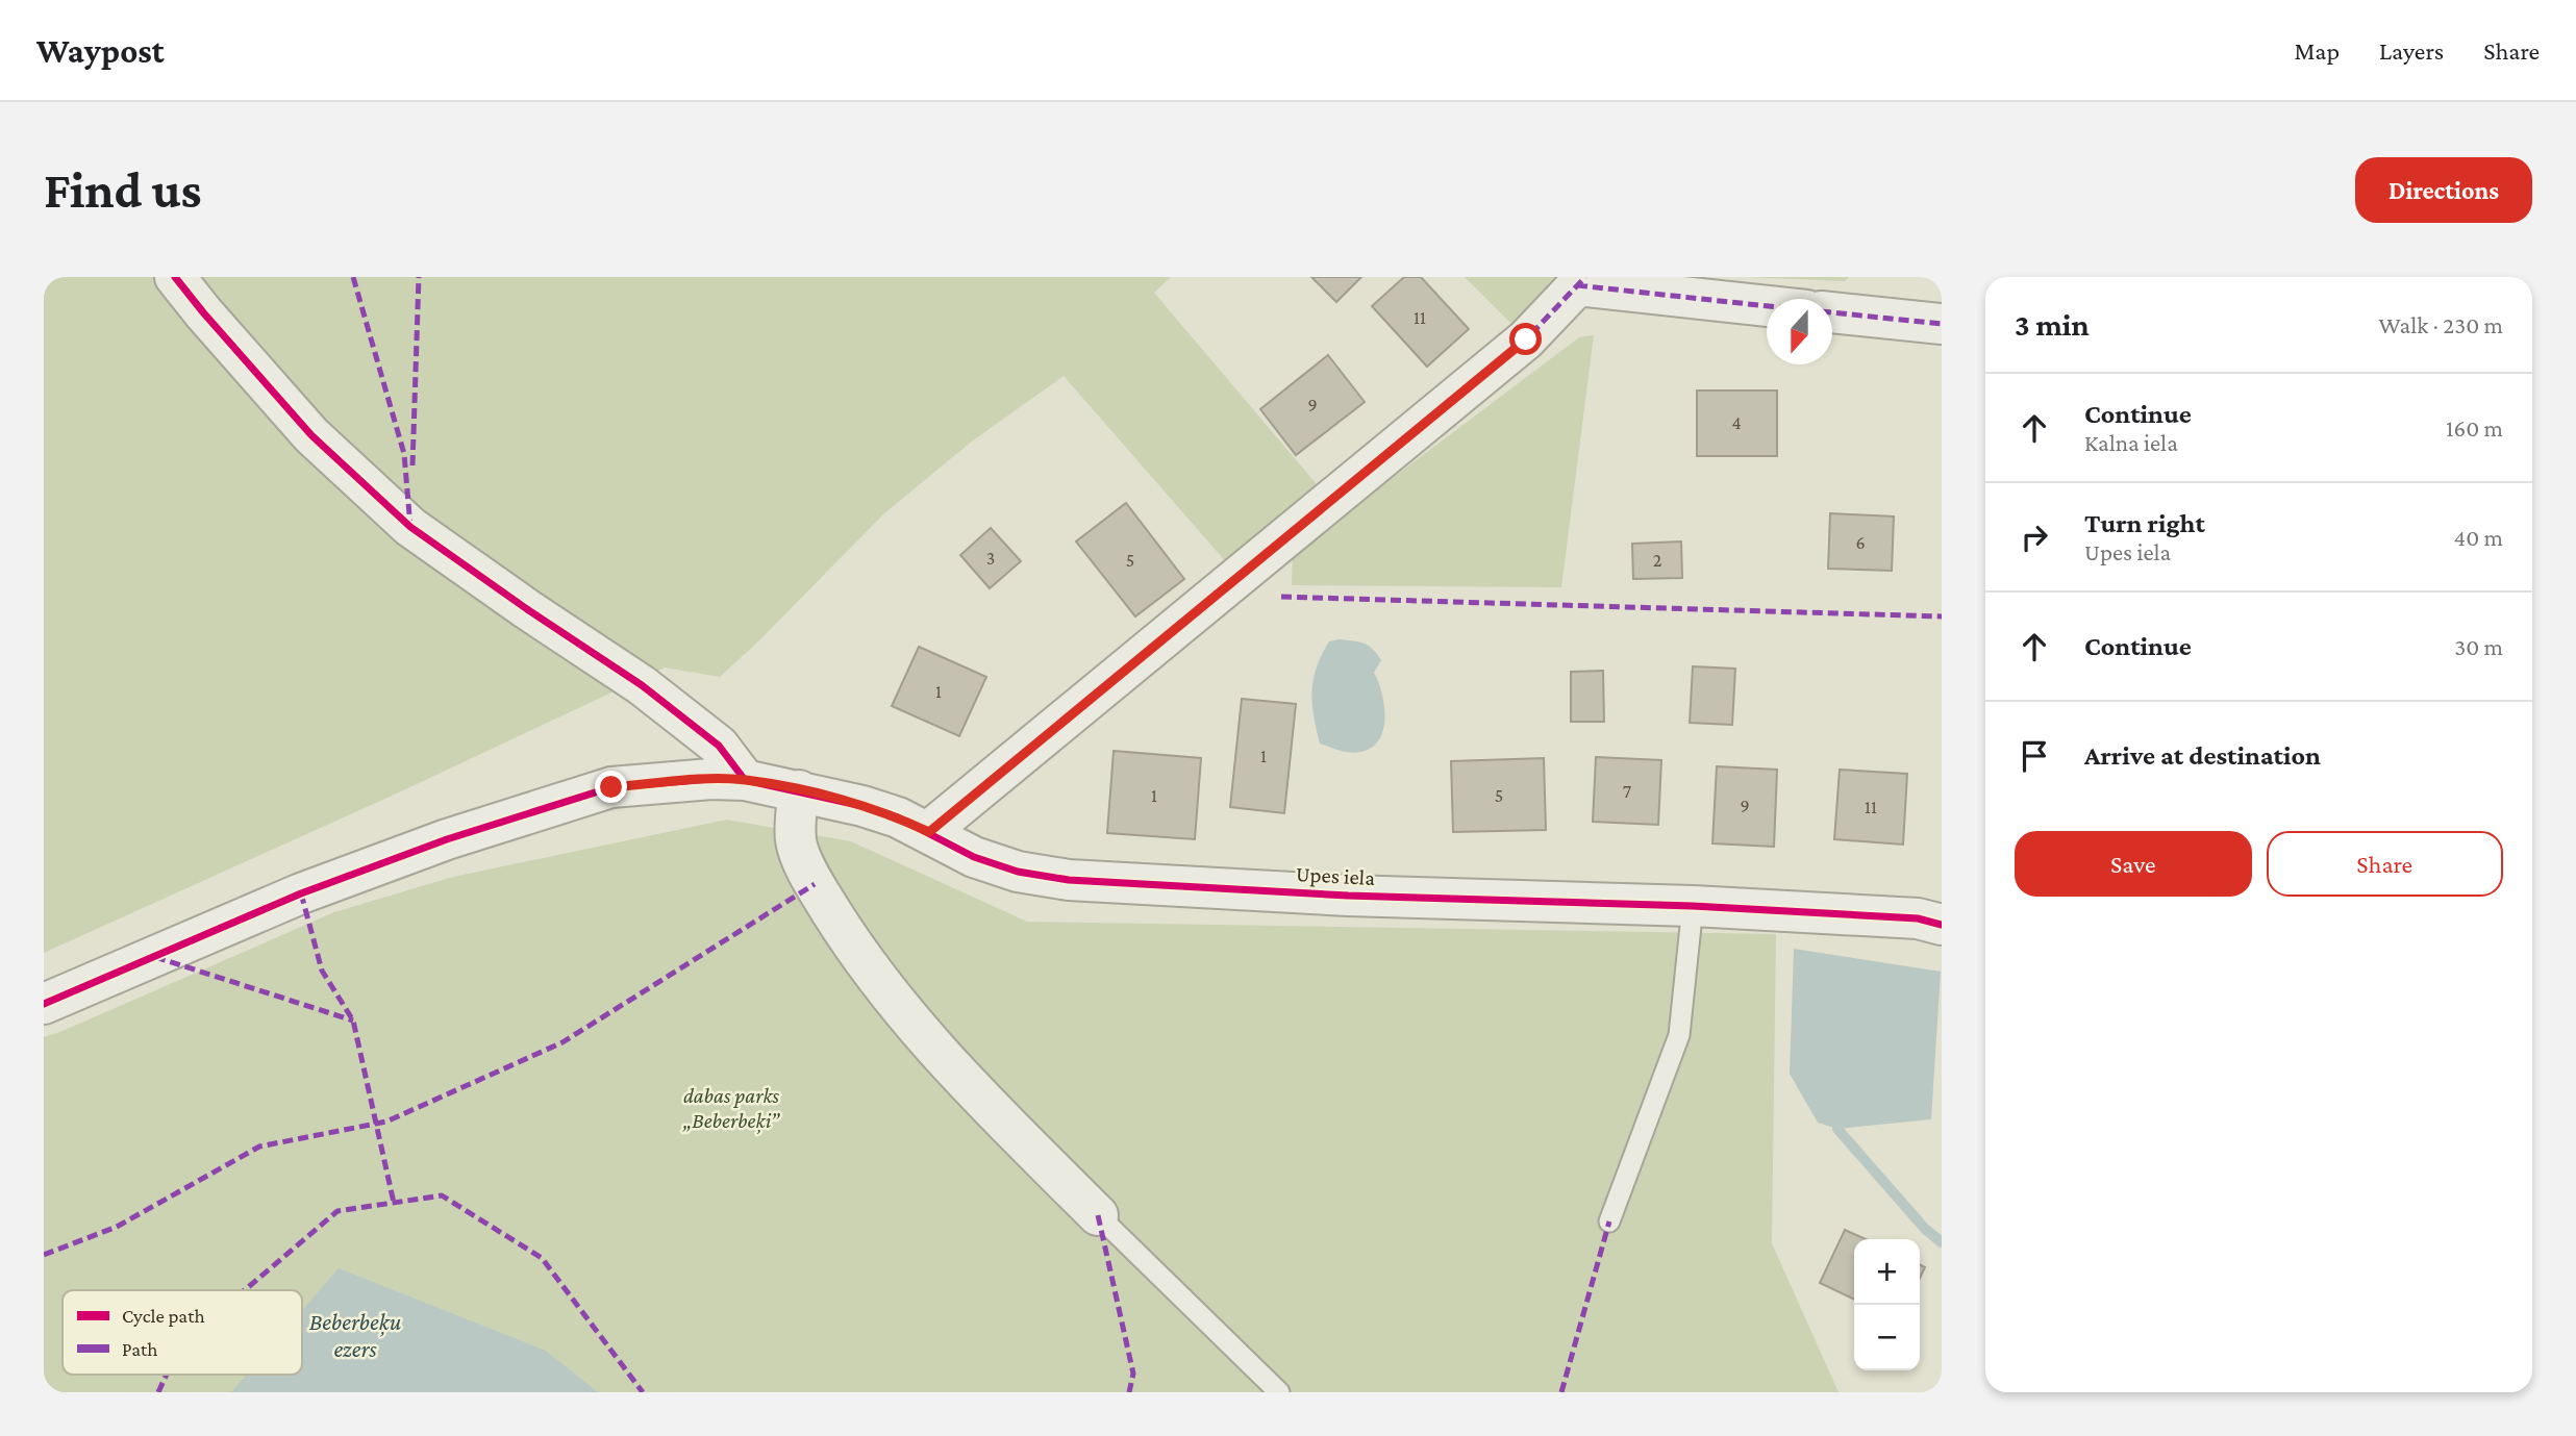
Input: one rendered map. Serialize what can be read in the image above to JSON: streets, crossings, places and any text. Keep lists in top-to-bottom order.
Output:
{
  "streets": {
    "street": ["Upes iela"]
  },
  "water": ["Beberbeķu ezers"],
  "parks": ["dabas parks „Beberbeķi”"],
  "house_numbers": [
    "11",
    "9",
    "4",
    "6",
    "3",
    "5",
    "2",
    "1",
    "1",
    "7",
    "1",
    "5",
    "9",
    "11"
  ],
  "legend": ["Cycle path", "Path"],
  "north": "bottom",
  "page": {
    "header": "Waypost",
    "nav": ["Map", "Layers", "Share"],
    "buttons": [
      "Directions",
      ["Save", "Share"]
    ],
    "title": "Find us",
    "heading": ["3 min", "Walk · 230 m"],
    "list": [
      ["Continue", "Kalna iela", "160 m"],
      ["Turn right", "Upes iela", "40 m"],
      ["Continue", "30 m"],
      "Arrive at destination"
    ],
    "map_buttons": ["+", "−"]
  }
}
